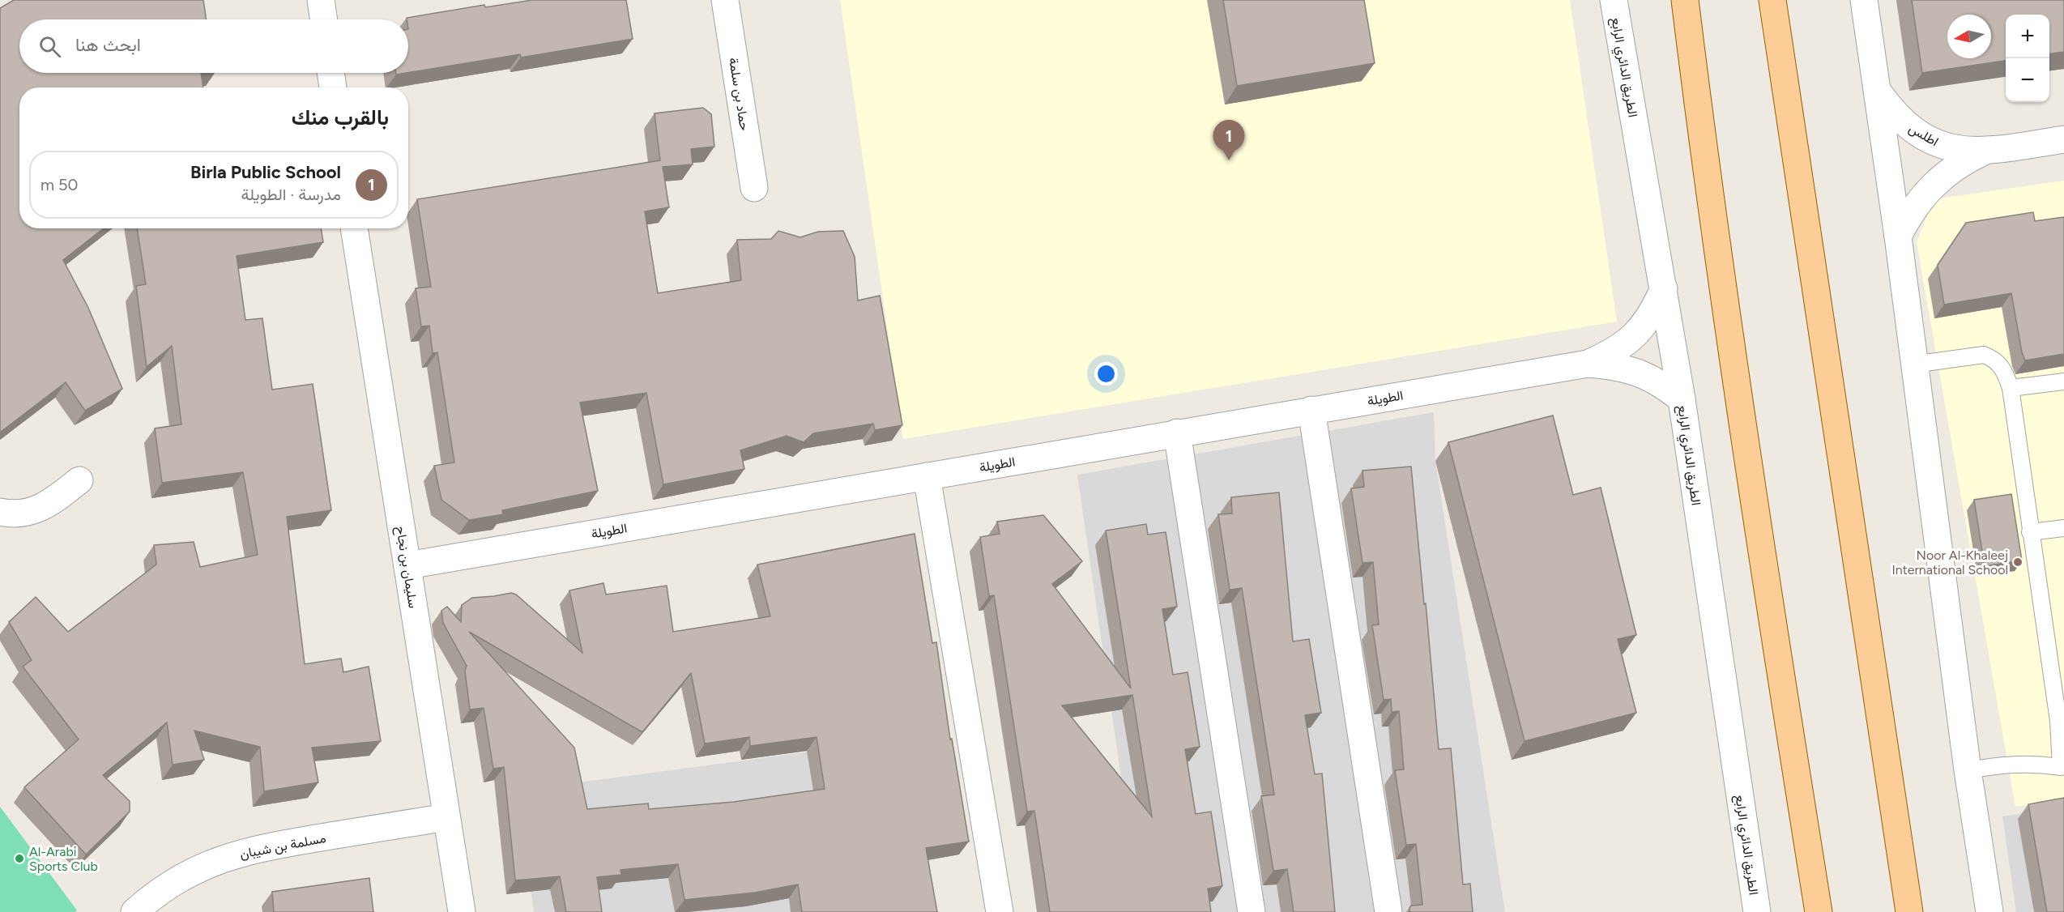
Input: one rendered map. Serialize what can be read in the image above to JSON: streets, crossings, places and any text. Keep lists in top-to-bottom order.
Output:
{
  "streets": {
    "street": [
      "الطريق الدائري الرابع",
      "حماد بن سلمة",
      "اطلس",
      "الطويلة",
      "سليمان بن نجاح",
      "مسلمة بن شيبان"
    ]
  },
  "crossings": [
    ["الطريق الدائري الرابع", "الطويلة"],
    ["الطويلة", "سليمان بن نجاح"],
    ["سليمان بن نجاح", "مسلمة بن شيبان"]
  ],
  "places": ["Noor Al-Khaleej International School", "Al-Arabi Sports Club"],
  "north": "left",
  "page": {
    "map_buttons": ["+", "−"],
    "search": "ابحث هنا",
    "heading": "بالقرب منك",
    "pins": "1",
    "list": [
      {
        "mark": "1",
        "name": "Birla Public School",
        "note": "مدرسة · الطويلة",
        "value": "50 m"
      }
    ]
  }
}
